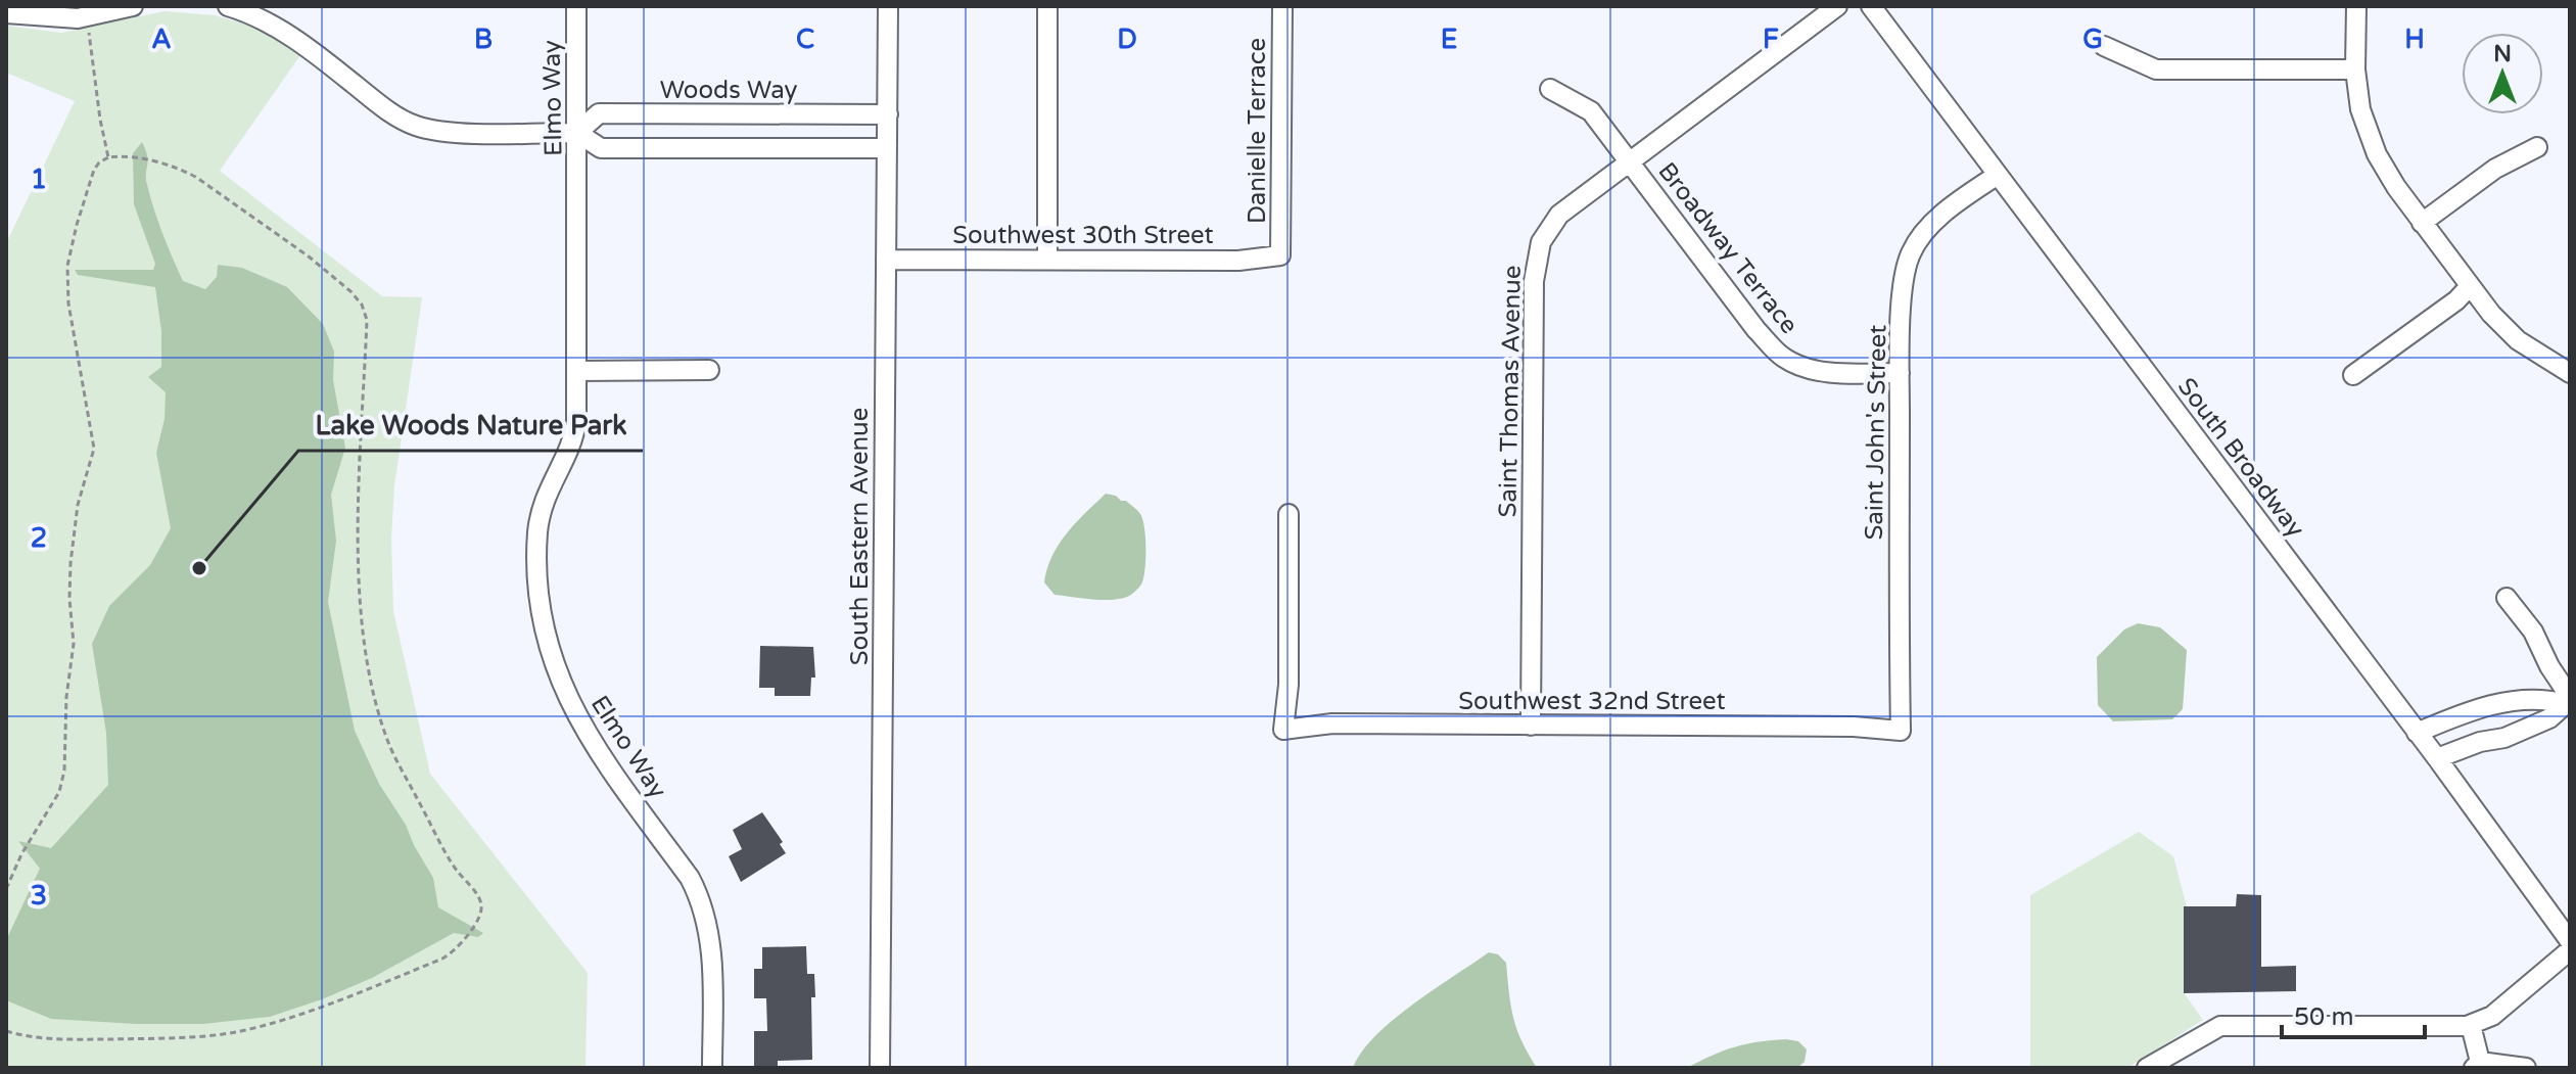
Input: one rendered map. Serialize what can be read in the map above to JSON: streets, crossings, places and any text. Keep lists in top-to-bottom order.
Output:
{
  "streets": {
    "street": [
      "Woods Way",
      "Elmo Way",
      "Danielle Terrace",
      "Southwest 30th Street",
      "Broadway Terrace",
      "Saint Thomas Avenue",
      "Saint John's Street",
      "South Broadway",
      "South Eastern Avenue",
      "Southwest 32nd Street"
    ]
  },
  "crossings": [
    ["Woods Way", "Elmo Way"],
    ["Woods Way", "South Eastern Avenue"],
    ["Danielle Terrace", "Southwest 30th Street"],
    ["Southwest 30th Street", "South Eastern Avenue"],
    ["Broadway Terrace", "Saint Thomas Avenue"],
    ["Broadway Terrace", "Saint John's Street"],
    ["Saint Thomas Avenue", "Southwest 32nd Street"],
    ["Saint John's Street", "South Broadway"],
    ["Saint John's Street", "Southwest 32nd Street"]
  ],
  "places": ["Lake Woods Nature Park"],
  "scale_bar": "50 m",
  "north": "top",
  "grid": {
    "columns": [
      "A",
      "B",
      "C",
      "D",
      "E",
      "F",
      "G",
      "H"
    ],
    "rows": ["1", "2", "3"]
  }
}
